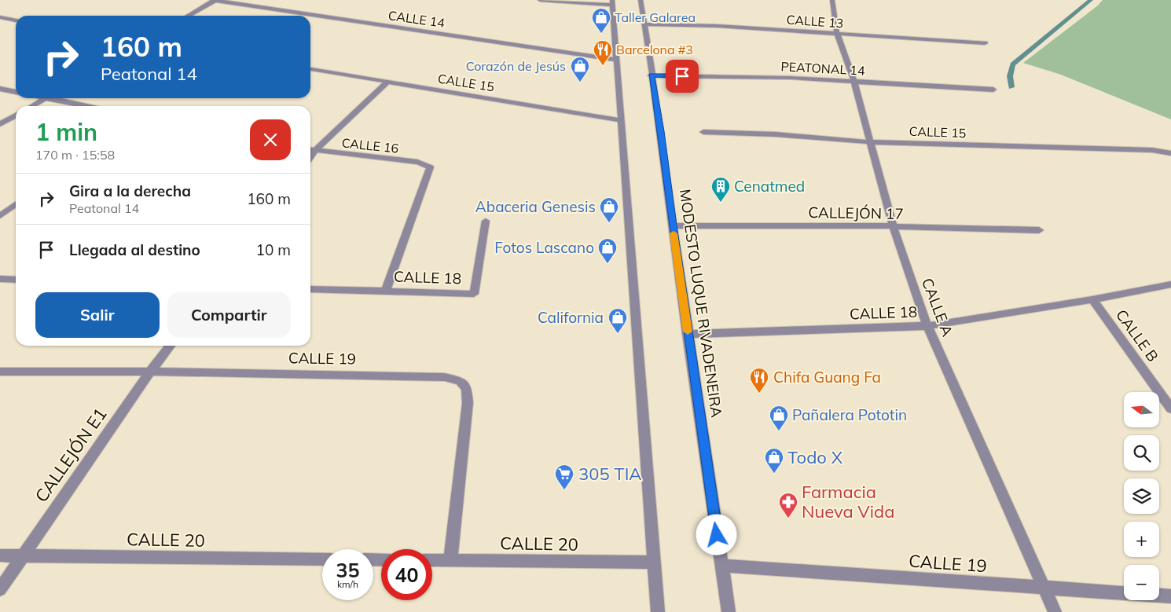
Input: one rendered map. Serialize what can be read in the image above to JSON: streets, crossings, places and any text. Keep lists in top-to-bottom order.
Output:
{
  "streets": {
    "street": [
      "CALLE 14",
      "CALLE 13",
      "PEATONAL 14",
      "CALLE 15",
      "CALLE 16",
      "CALLEJÓN 17",
      "CALLE 18",
      "MODESTO LUQUE RIVADENEIRA",
      "CALLE A",
      "CALLE B",
      "CALLE 19",
      "CALLEJÓN E1",
      "CALLE 20"
    ]
  },
  "crossings": [
    ["CALLE 13", "MODESTO LUQUE RIVADENEIRA"],
    ["CALLE 13", "CALLE A"],
    ["PEATONAL 14", "MODESTO LUQUE RIVADENEIRA"],
    ["PEATONAL 14", "CALLE A"],
    ["CALLE 15", "CALLE A"],
    ["CALLE 16", "CALLE 18"],
    ["CALLEJÓN 17", "MODESTO LUQUE RIVADENEIRA"],
    ["CALLEJÓN 17", "CALLE A"],
    ["CALLE 18", "MODESTO LUQUE RIVADENEIRA"],
    ["CALLE 18", "CALLE A"],
    ["CALLE 18", "CALLE B"],
    ["MODESTO LUQUE RIVADENEIRA", "CALLE 19"],
    ["CALLE A", "CALLE 19"],
    ["CALLE 19", "CALLEJÓN E1"],
    ["CALLE 19", "CALLE 20"],
    ["CALLEJÓN E1", "CALLE 20"]
  ],
  "places": {
    "shop": [
      "Taller Galarea",
      "Corazón de Jesús",
      "Abaceria Genesis",
      "Fotos Lascano",
      "California",
      "Pañalera Pototin",
      "Todo X"
    ],
    "restaurant": ["Barcelona #3", "Chifa Guang Fa"],
    "building": ["Cenatmed"],
    "supermarket": ["305 TIA"],
    "pharmacy": ["Farmacia Nueva Vida"]
  },
  "north": "left",
  "page": {
    "turn": ["160 m", "Peatonal 14"],
    "heading": ["1 min", "170 m · 15:58"],
    "list": [
      {
        "name": "Gira a la derecha",
        "note": "Peatonal 14",
        "value": "160 m"
      },
      {
        "name": "Llegada al destino",
        "value": "10 m"
      }
    ],
    "buttons": ["Salir", "Compartir"],
    "map_buttons": ["+", "−"],
    "speed": "35 km/h",
    "limit": "40"
  }
}
